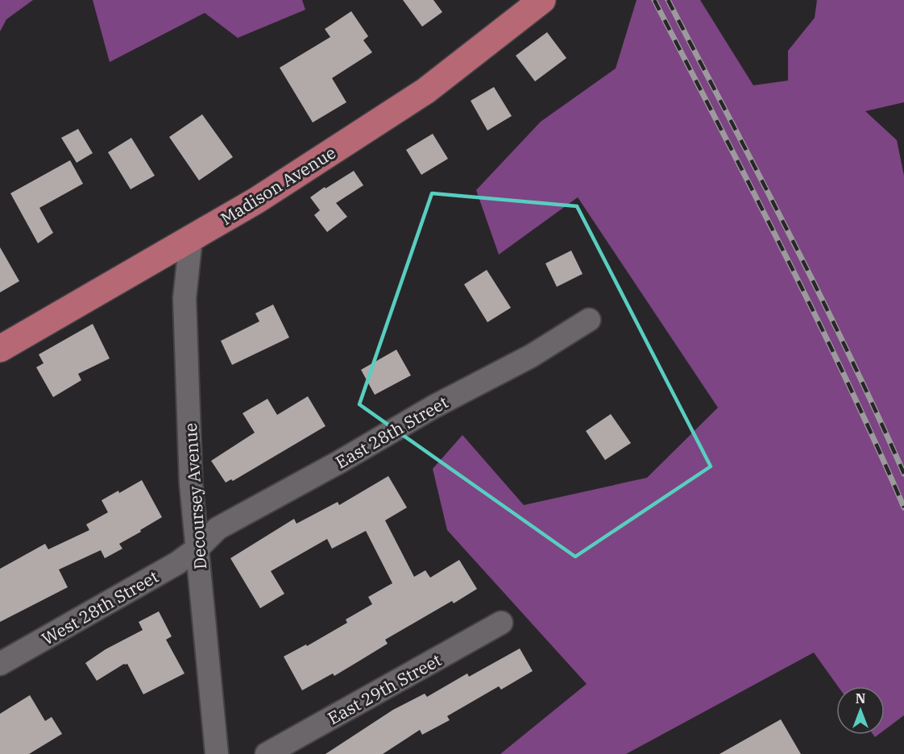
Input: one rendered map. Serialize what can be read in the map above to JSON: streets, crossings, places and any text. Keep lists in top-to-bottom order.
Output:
{
  "streets": {
    "main road": ["Madison Avenue"],
    "street": [
      "East 28th Street",
      "Decoursey Avenue",
      "West 28th Street",
      "East 29th Street"
    ]
  },
  "crossings": [
    ["Madison Avenue", "Decoursey Avenue"],
    ["East 28th Street", "Decoursey Avenue"],
    ["East 28th Street", "West 28th Street"],
    ["Decoursey Avenue", "West 28th Street"]
  ],
  "north": "top"
}
